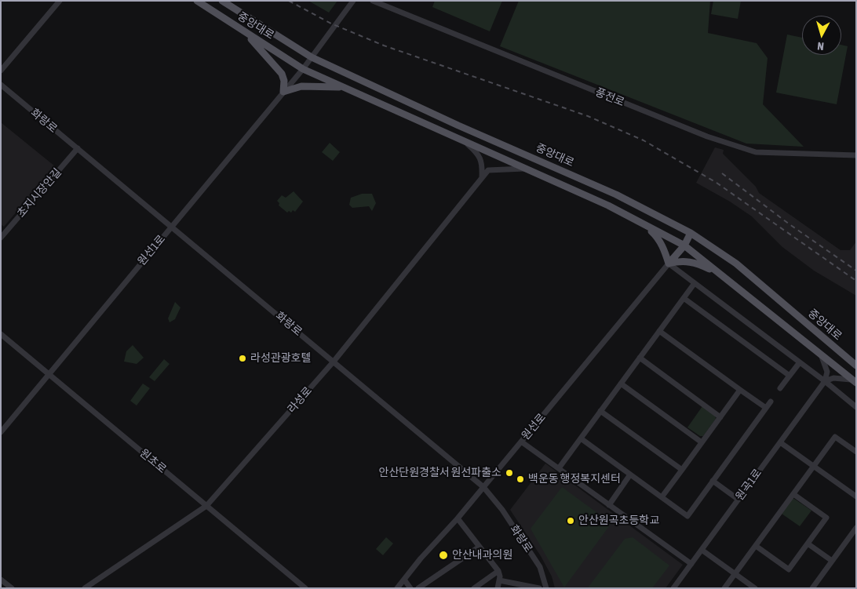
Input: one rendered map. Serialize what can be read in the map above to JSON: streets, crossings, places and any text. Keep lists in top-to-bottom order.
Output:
{
  "streets": {
    "main road": ["중앙대로"],
    "street": [
      "풍전로",
      "화랑로",
      "초지시장안길",
      "원선1로",
      "라성로",
      "원선로",
      "원초로",
      "원곡1로"
    ]
  },
  "crossings": [
    ["중앙대로", "원선1로"],
    ["화랑로", "초지시장안길"],
    ["화랑로", "원선1로"],
    ["화랑로", "라성로"],
    ["화랑로", "원선로"],
    ["원선1로", "원초로"],
    ["라성로", "원초로"]
  ],
  "places": [
    "라성관광호텔",
    "안산단원경찰서 원선파출소",
    "백운동 행정복지센터",
    "안산원곡초등학교",
    "안산내과의원"
  ],
  "north": "bottom"
}
